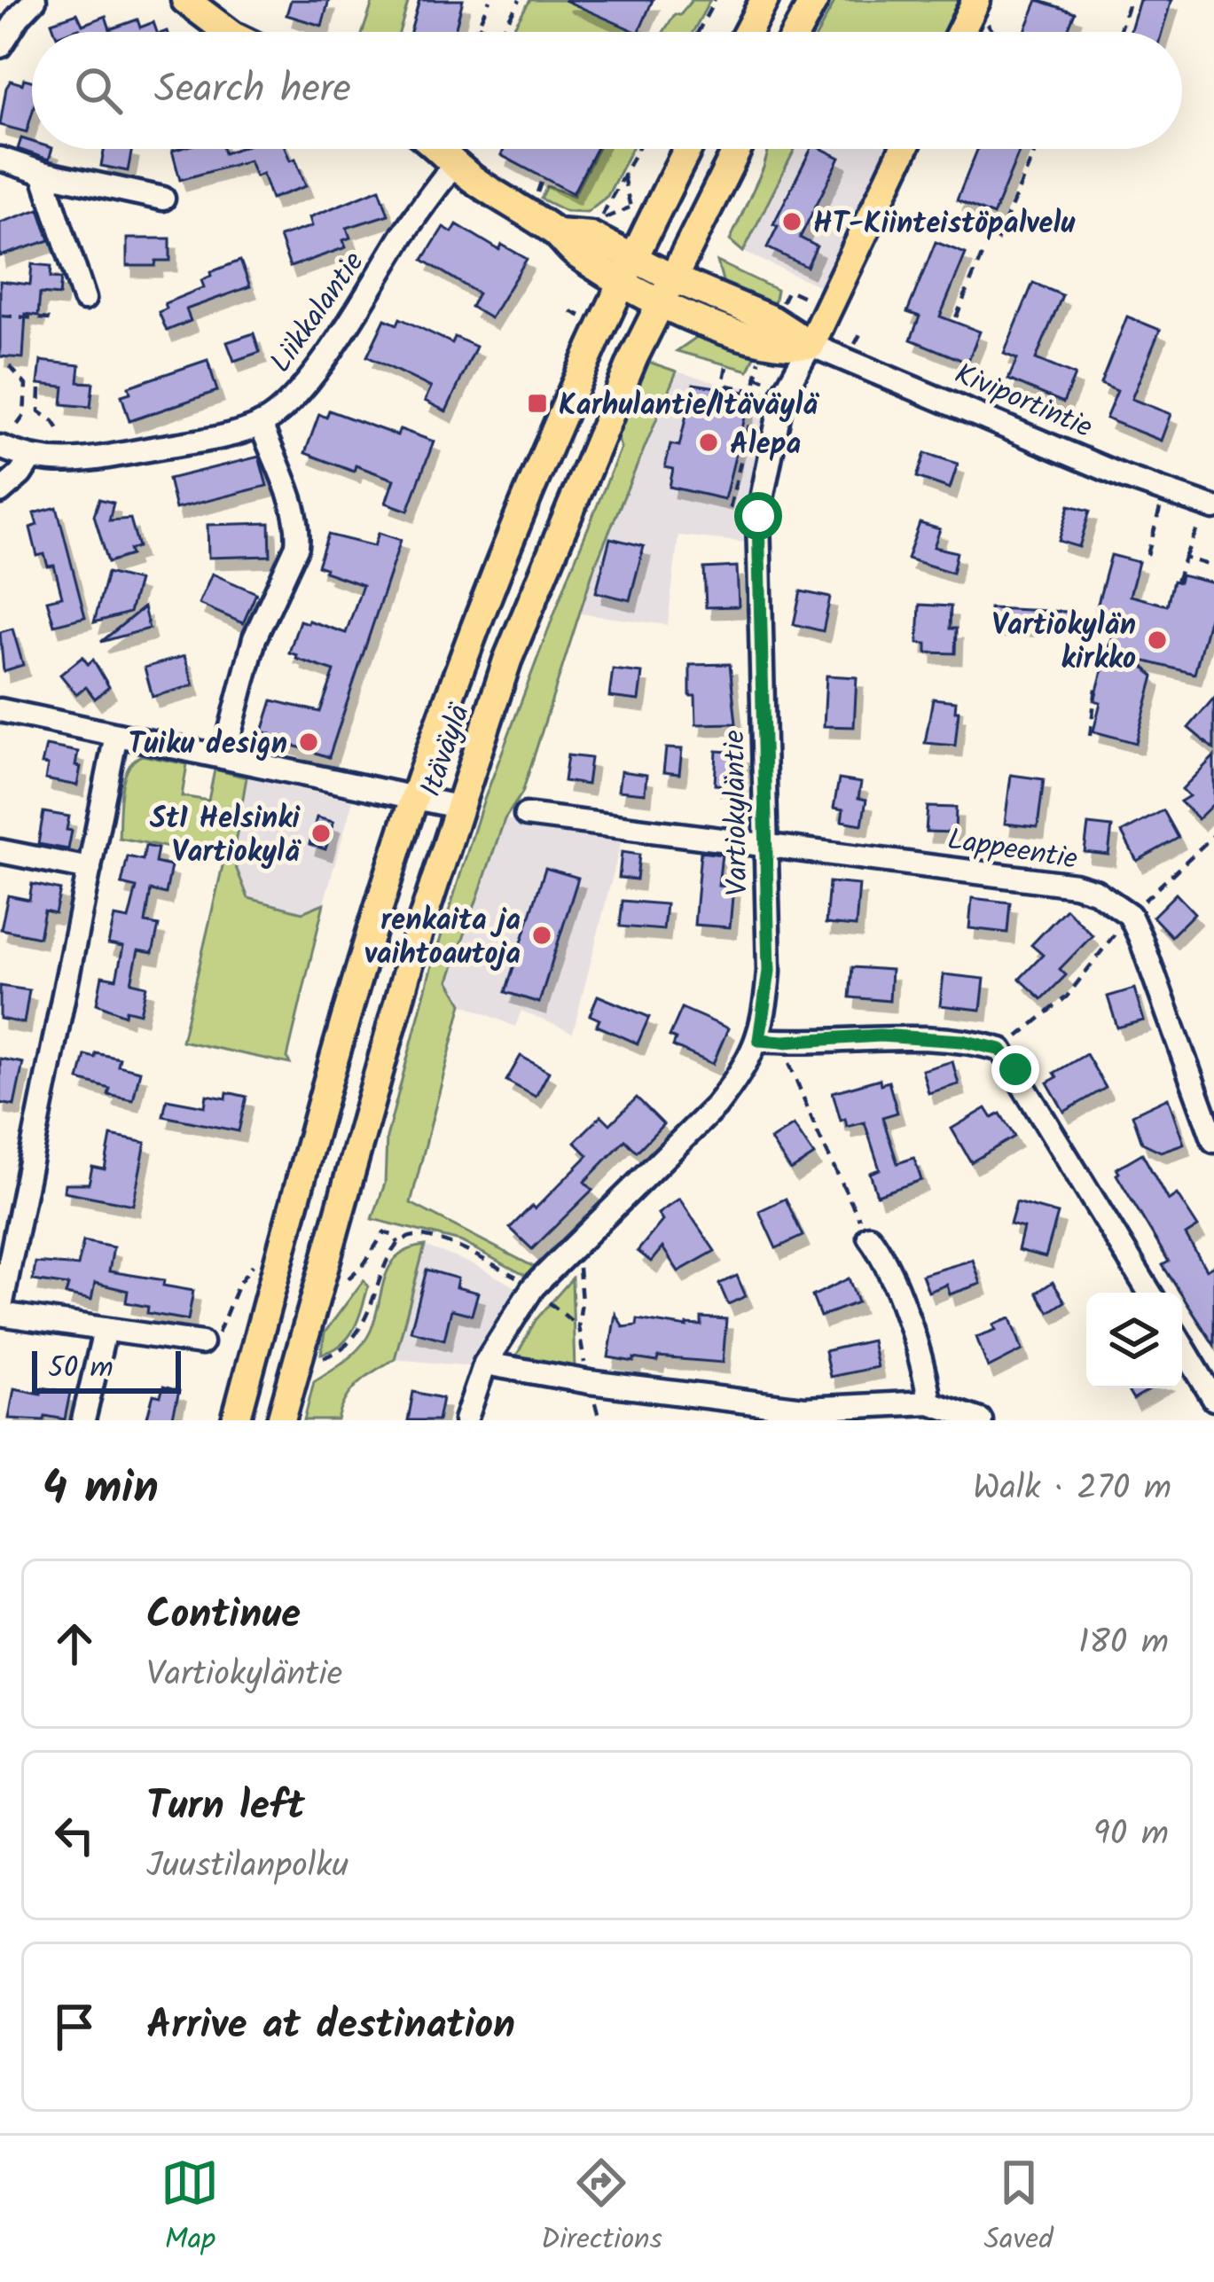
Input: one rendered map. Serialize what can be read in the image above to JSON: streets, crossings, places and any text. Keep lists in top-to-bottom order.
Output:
{
  "streets": {
    "main road": ["Kiviportintie", "Itäväylä", "Vartiokyläntie"],
    "street": ["Liikkalantie", "Lappeentie"]
  },
  "crossings": [
    ["Kiviportintie", "Itäväylä"],
    ["Kiviportintie", "Vartiokyläntie"],
    ["Vartiokyläntie", "Lappeentie"]
  ],
  "places": {
    "other": [
      "HT-Kiinteistöpalvelu",
      "Alepa",
      "Vartiokylän kirkko",
      "Tuiku design",
      "St1 Helsinki Vartiokylä",
      "renkaita ja vaihtoautoja"
    ],
    "transit": ["Karhulantie/Itäväylä"]
  },
  "scale_bar": "50 m",
  "page": {
    "search": "Search here",
    "scale": "50 m",
    "heading": ["4 min", "Walk · 270 m"],
    "list": [
      ["Continue", "Vartiokyläntie", "180 m"],
      ["Turn left", "Juustilanpolku", "90 m"],
      "Arrive at destination"
    ],
    "nav": ["Map", "Directions", "Saved"]
  }
}
